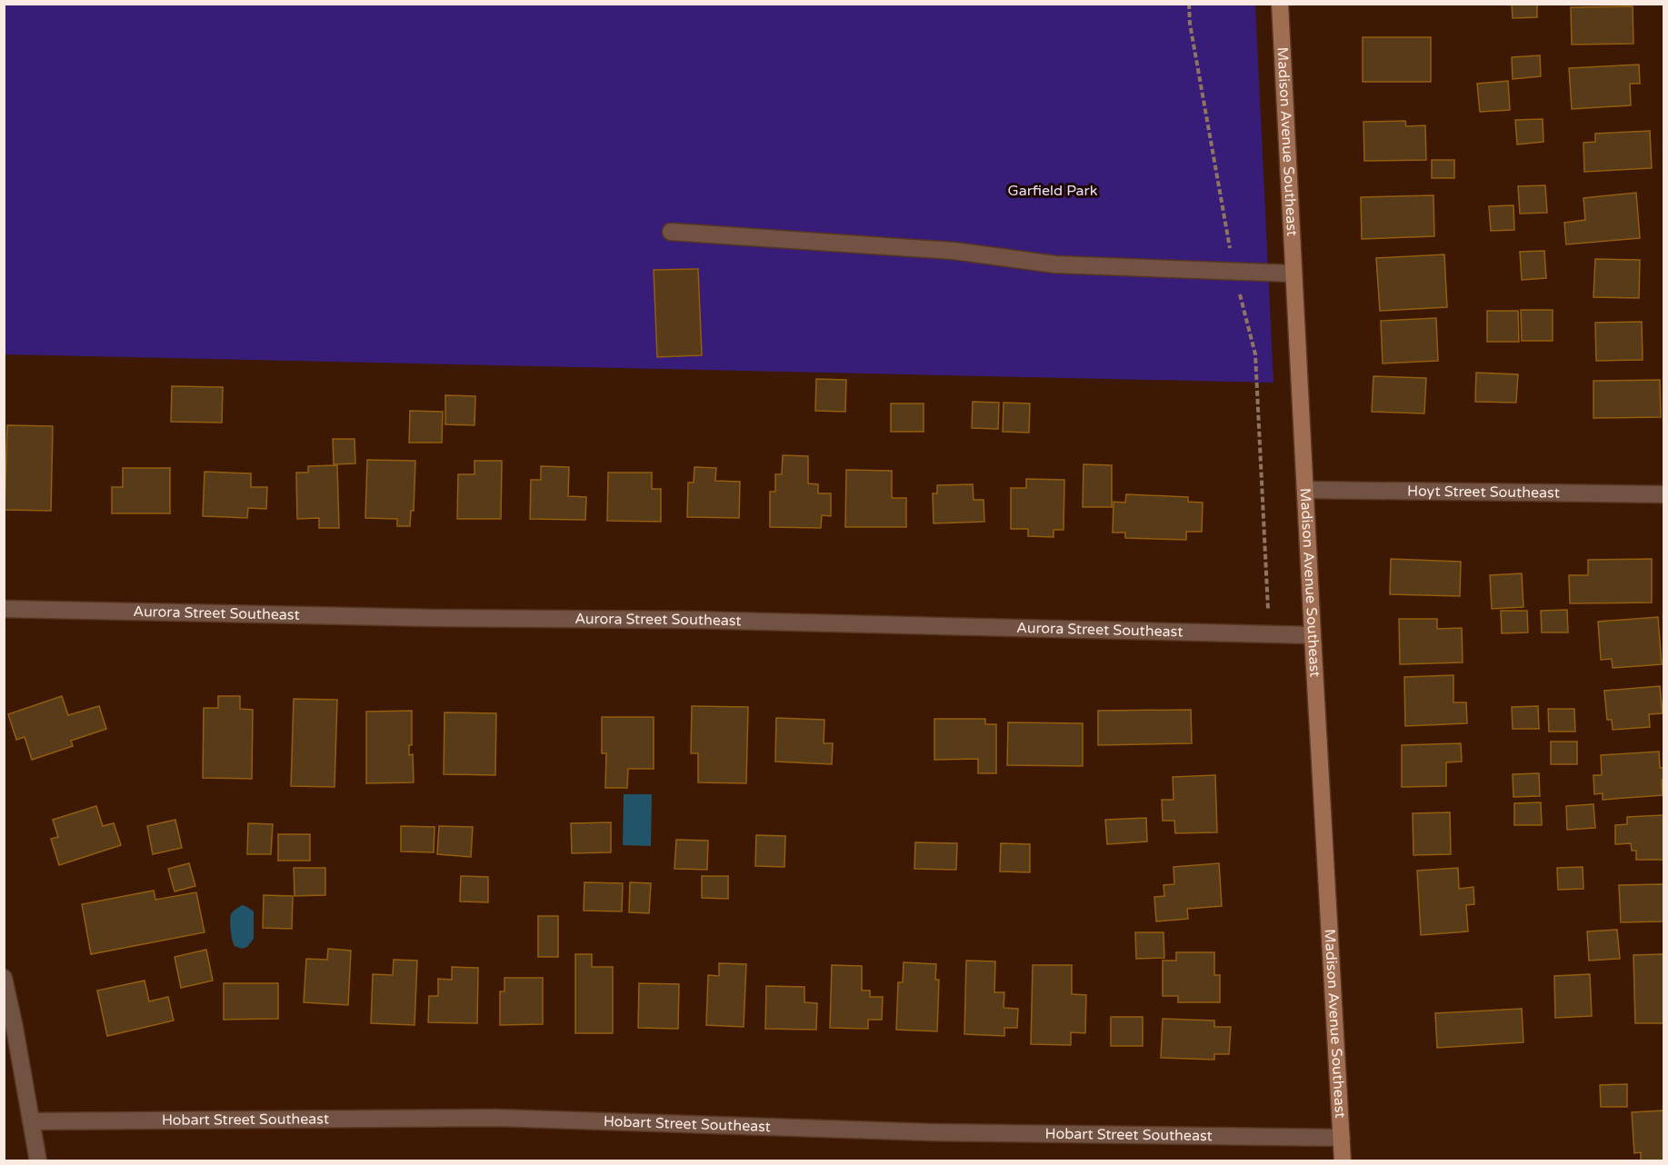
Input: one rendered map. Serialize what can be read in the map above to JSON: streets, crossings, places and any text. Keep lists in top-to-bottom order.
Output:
{
  "streets": {
    "street": [
      "Madison Avenue Southeast",
      "Hoyt Street Southeast",
      "Aurora Street Southeast",
      "Hobart Street Southeast"
    ]
  },
  "crossings": [
    ["Madison Avenue Southeast", "Hoyt Street Southeast"],
    ["Madison Avenue Southeast", "Aurora Street Southeast"],
    ["Madison Avenue Southeast", "Hobart Street Southeast"]
  ],
  "parks": ["Garfield Park"]
}
